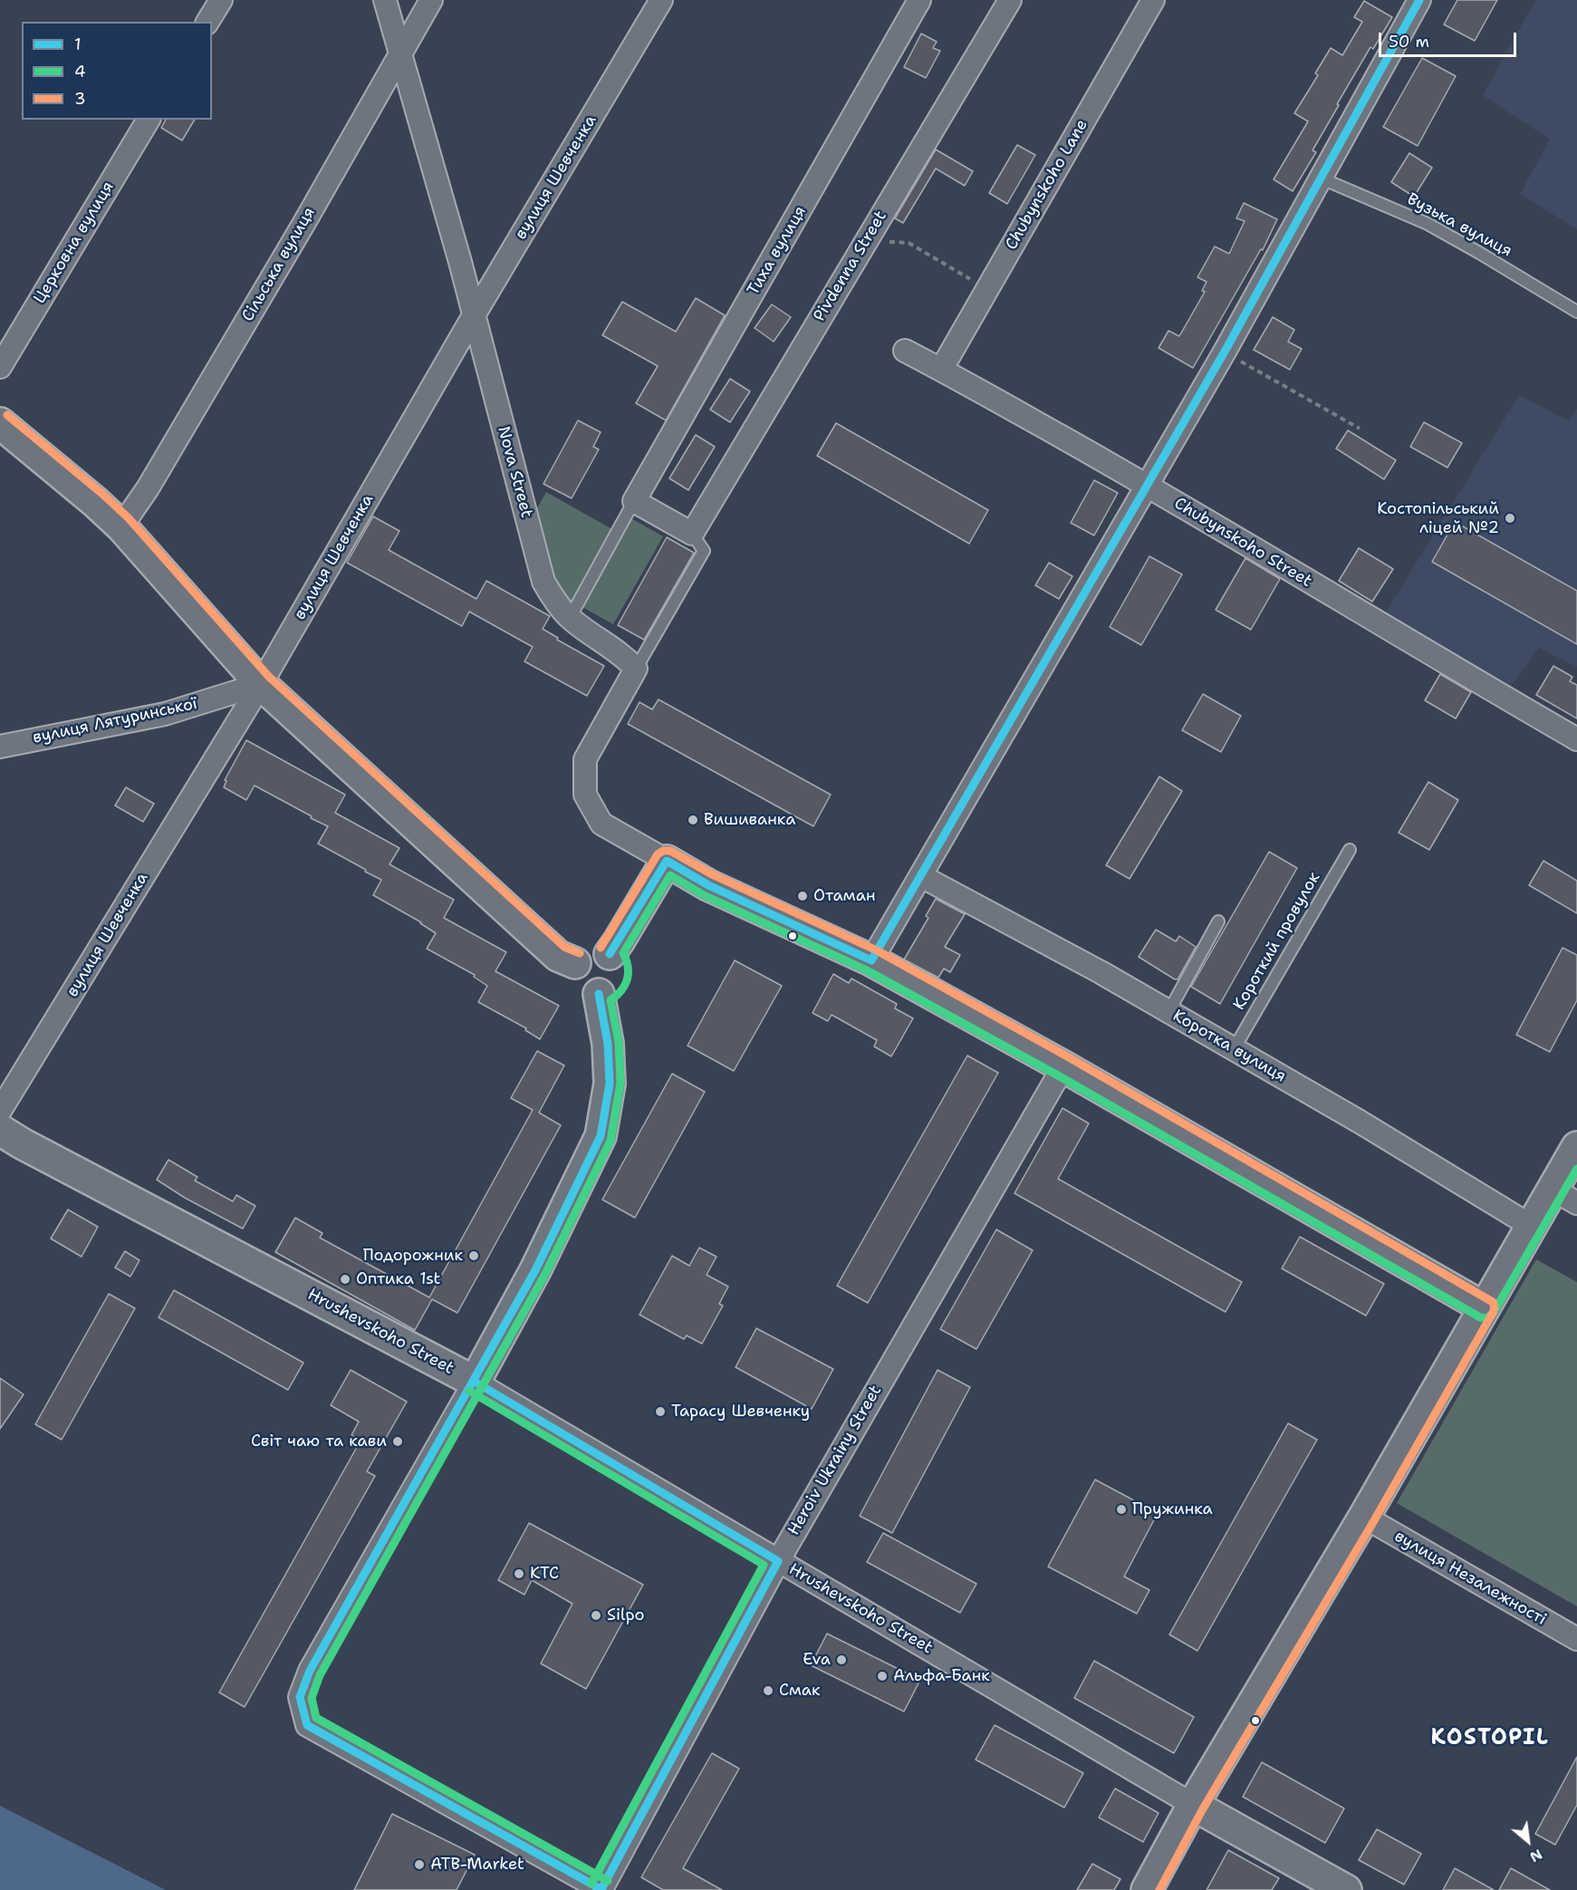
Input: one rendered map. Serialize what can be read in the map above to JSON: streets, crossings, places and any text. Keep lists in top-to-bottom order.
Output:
{
  "streets": {
    "street": [
      "вулиця Шевченка",
      "Chubynskoho Lane",
      "Церковна вулиця",
      "Тиха вулиця",
      "Сільська вулиця",
      "Pivdenna Street",
      "Nova Street",
      "Chubynskoho Street",
      "вулиця Лятуринської",
      "Коротка вулиця",
      "Hrushevskoho Street",
      "Heroiv Ukrainy Street",
      "вулиця Незалежності"
    ],
    "lane": ["Вузька вулиця", "Короткий провулок"]
  },
  "crossings": [
    ["вулиця Шевченка", "Nova Street"],
    ["вулиця Шевченка", "вулиця Лятуринської"],
    ["Chubynskoho Lane", "Chubynskoho Street"],
    ["Сільська вулиця", "Nova Street"],
    ["Короткий провулок", "Коротка вулиця"],
    ["Hrushevskoho Street", "Heroiv Ukrainy Street"]
  ],
  "districts": ["KOSTOPIL"],
  "places": [
    "Костопільський ліцей №2",
    "Вишиванка",
    "Отаман",
    "Подорожник",
    "Оптика 1st",
    "Тарасу Шевченку",
    "Світ чаю та кави",
    "Пружинка",
    "КТС",
    "Silpo",
    "Eva",
    "Альфа-Банк",
    "Смак",
    "ATB-Market"
  ],
  "lines": ["transit line 1", "transit line 3", "transit line 4"],
  "legend": ["1", "4", "3"],
  "scale_bar": "50 m",
  "north": "bottom right"
}
